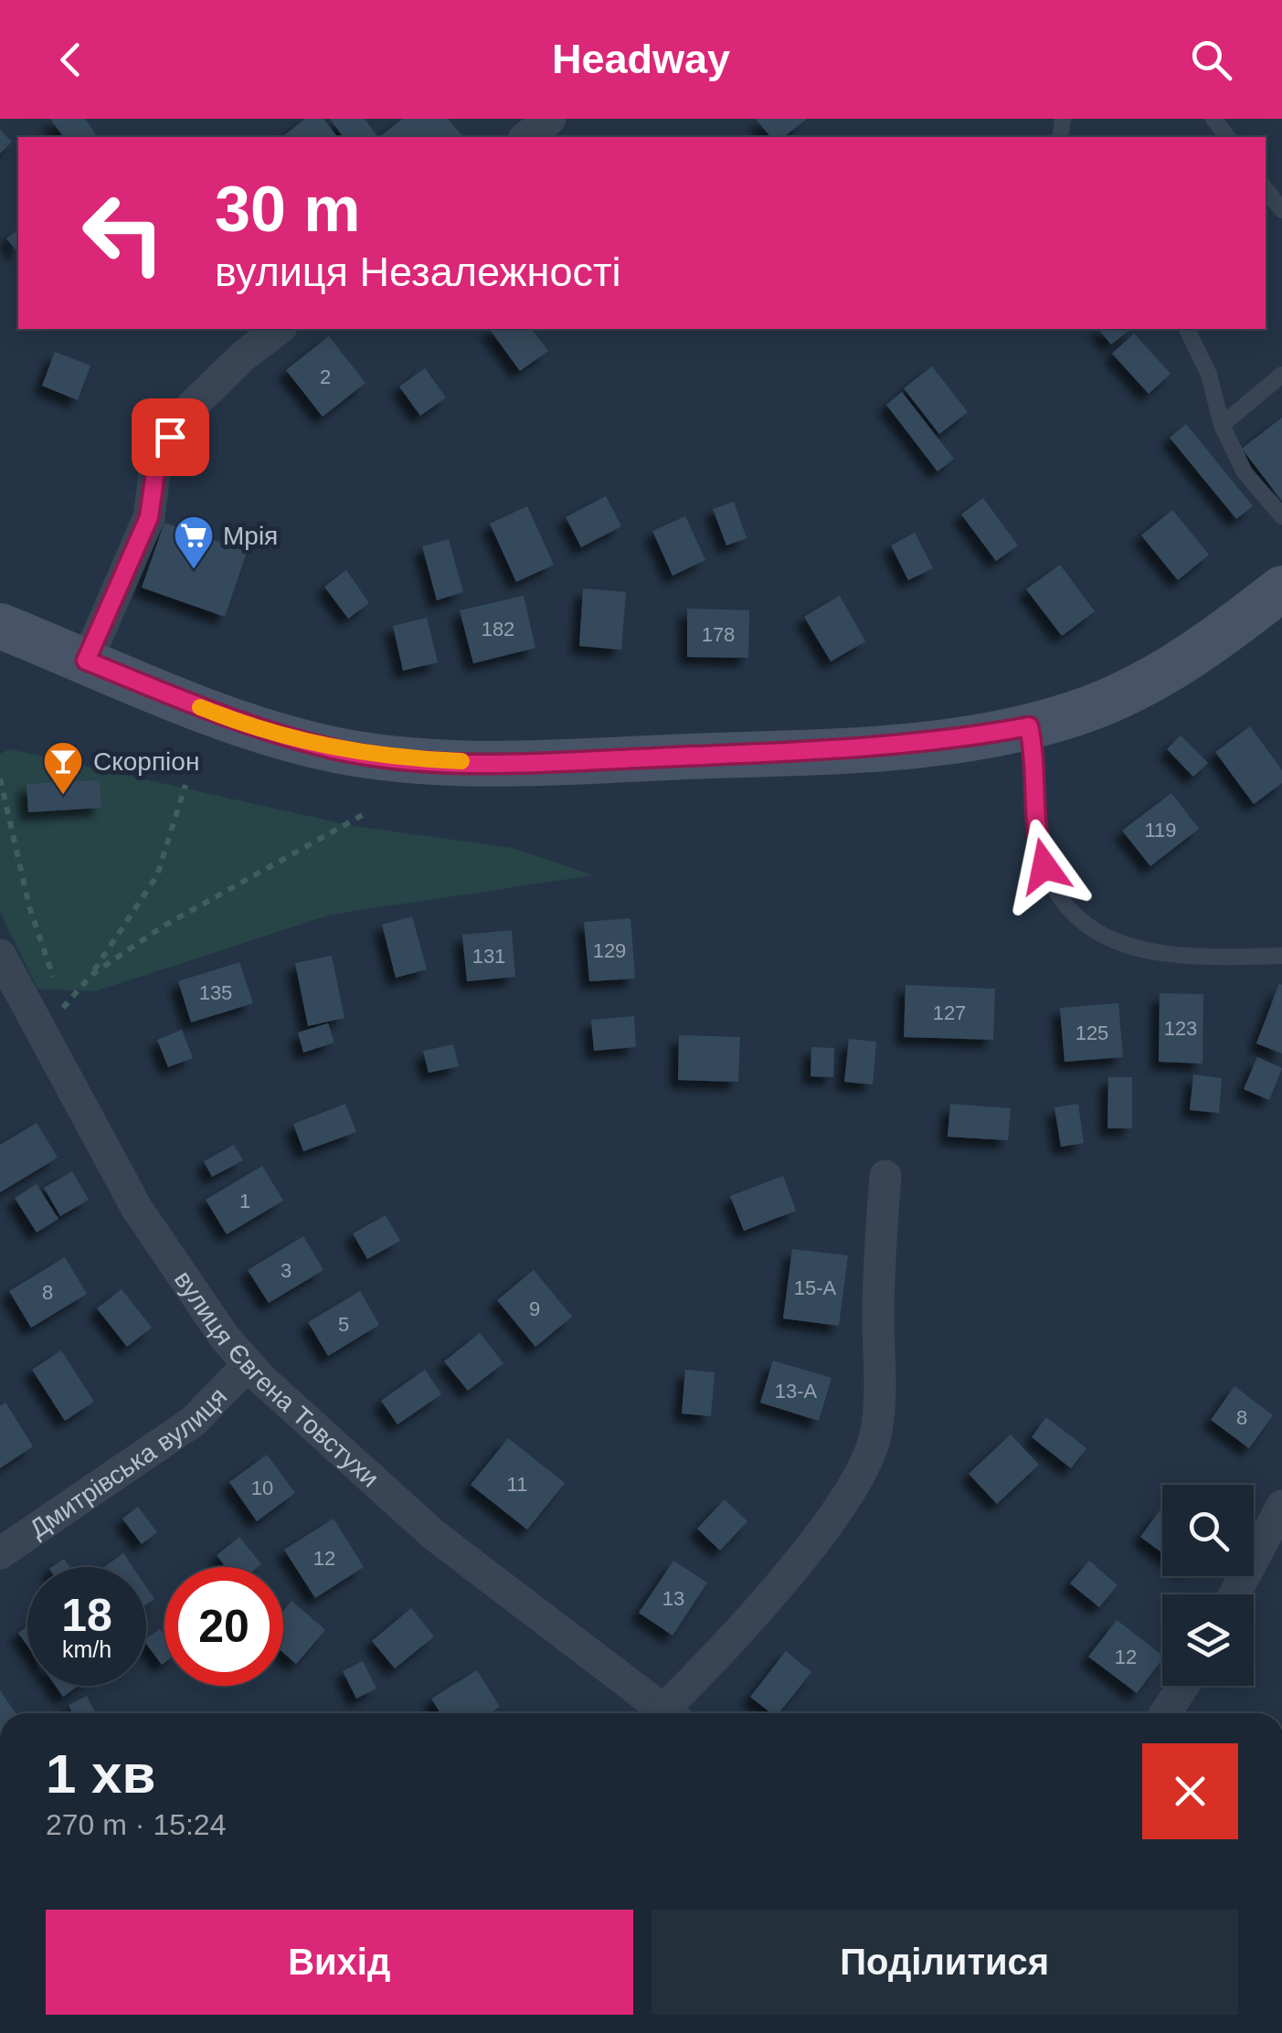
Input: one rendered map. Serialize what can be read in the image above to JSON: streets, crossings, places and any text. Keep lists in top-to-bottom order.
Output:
{
  "streets": {
    "street": ["вулиця Євгена Товстухи", "Дмитрівська вулиця"]
  },
  "crossings": [
    ["вулиця Євгена Товстухи", "Дмитрівська вулиця"]
  ],
  "places": {
    "supermarket": ["Мрія"],
    "bar": ["Скорпіон"]
  },
  "house_numbers": [
    "2",
    "182",
    "178",
    "119",
    "129",
    "131",
    "135",
    "127",
    "123",
    "125",
    "1",
    "3",
    "15-А",
    "8",
    "9",
    "5",
    "13-А",
    "8",
    "11",
    "10",
    "12",
    "13",
    "12"
  ],
  "page": {
    "header": "Headway",
    "turn": ["30 m", "вулиця Незалежності"],
    "speed": "18 km/h",
    "limit": "20",
    "heading": ["1 хв", "270 m · 15:24"],
    "buttons": ["Вихід", "Поділитися"]
  }
}
